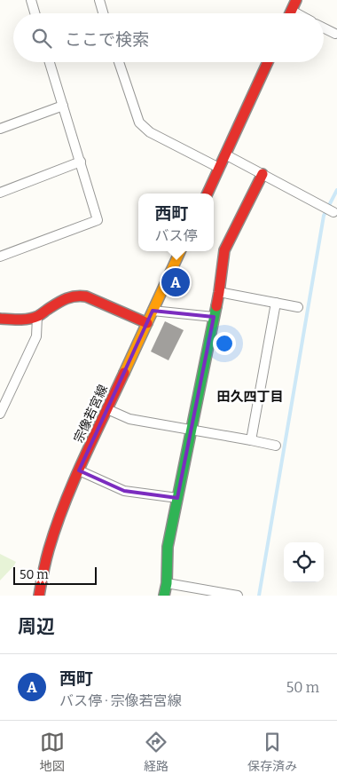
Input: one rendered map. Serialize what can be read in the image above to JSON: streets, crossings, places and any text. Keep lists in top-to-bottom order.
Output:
{
  "streets": {
    "street": ["宗像若宮線"]
  },
  "districts": ["田久四丁目"],
  "scale_bar": "50 m",
  "page": {
    "search": "ここで検索",
    "popup": ["西町", "バス停"],
    "pins": "A",
    "scale": "50 m",
    "heading": "周辺",
    "list": [
      {
        "mark": "A",
        "name": "西町",
        "note": "バス停 · 宗像若宮線",
        "value": "50 m"
      }
    ],
    "nav": ["地図", "経路", "保存済み"]
  }
}
